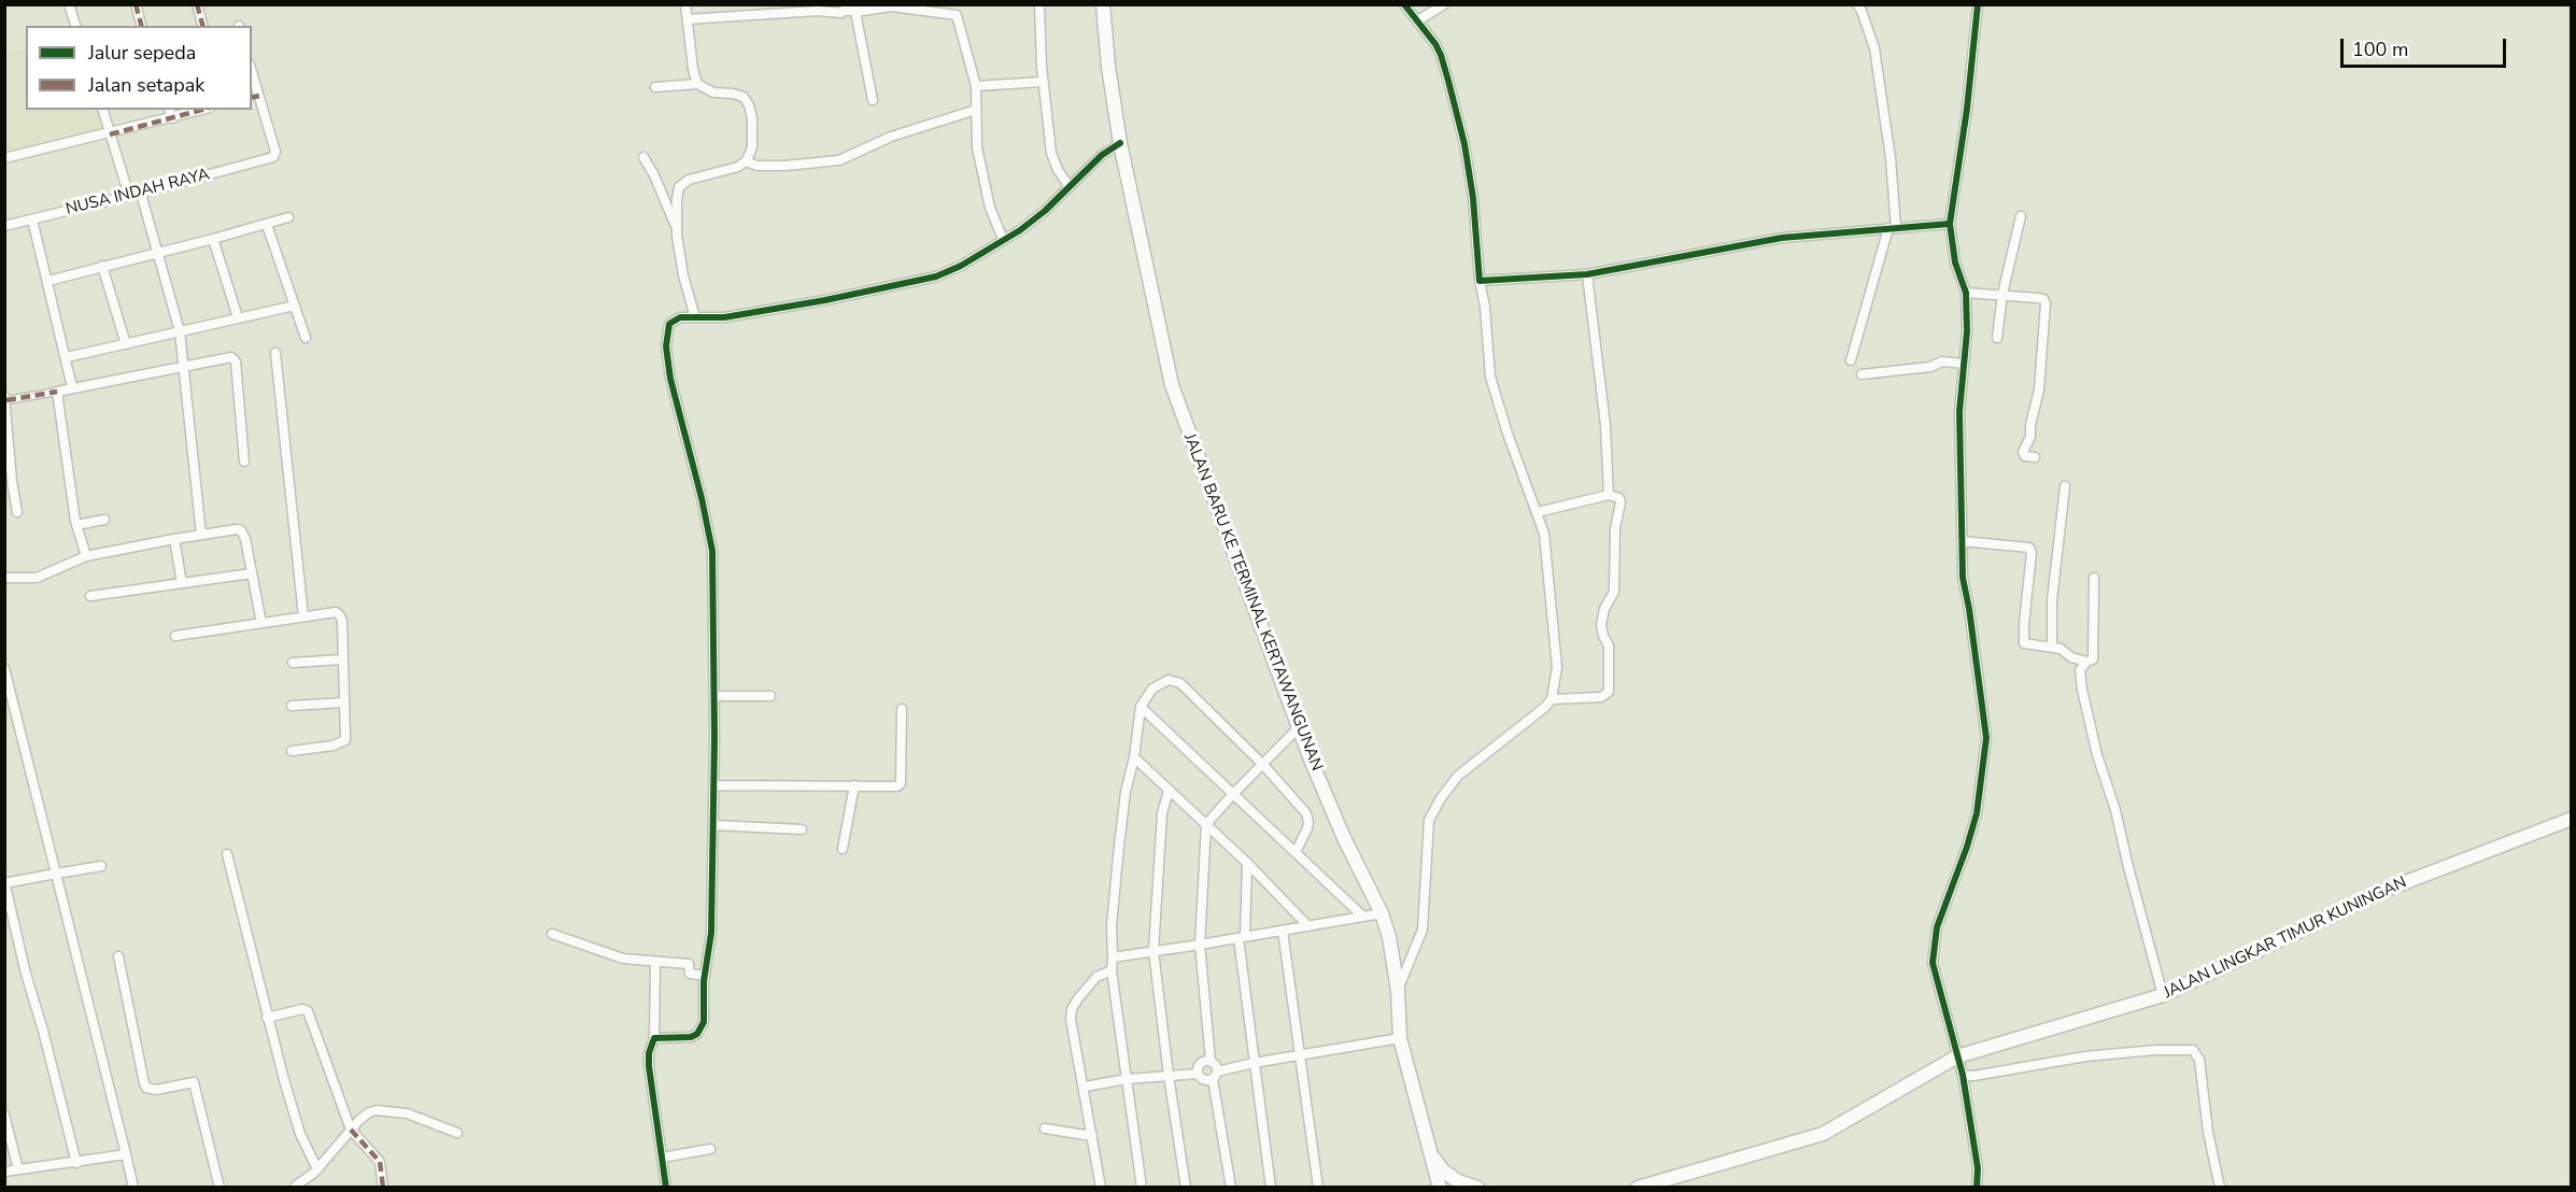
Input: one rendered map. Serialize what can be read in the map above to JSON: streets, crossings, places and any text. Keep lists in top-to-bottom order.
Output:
{
  "streets": {
    "main road": ["JALAN BARU KE TERMINAL KERTAWANGUNAN", "JALAN LINGKAR TIMUR KUNINGAN"],
    "street": ["NUSA INDAH RAYA"]
  },
  "legend": ["Jalur sepeda", "Jalan setapak"],
  "scale_bar": "100 m"
}
